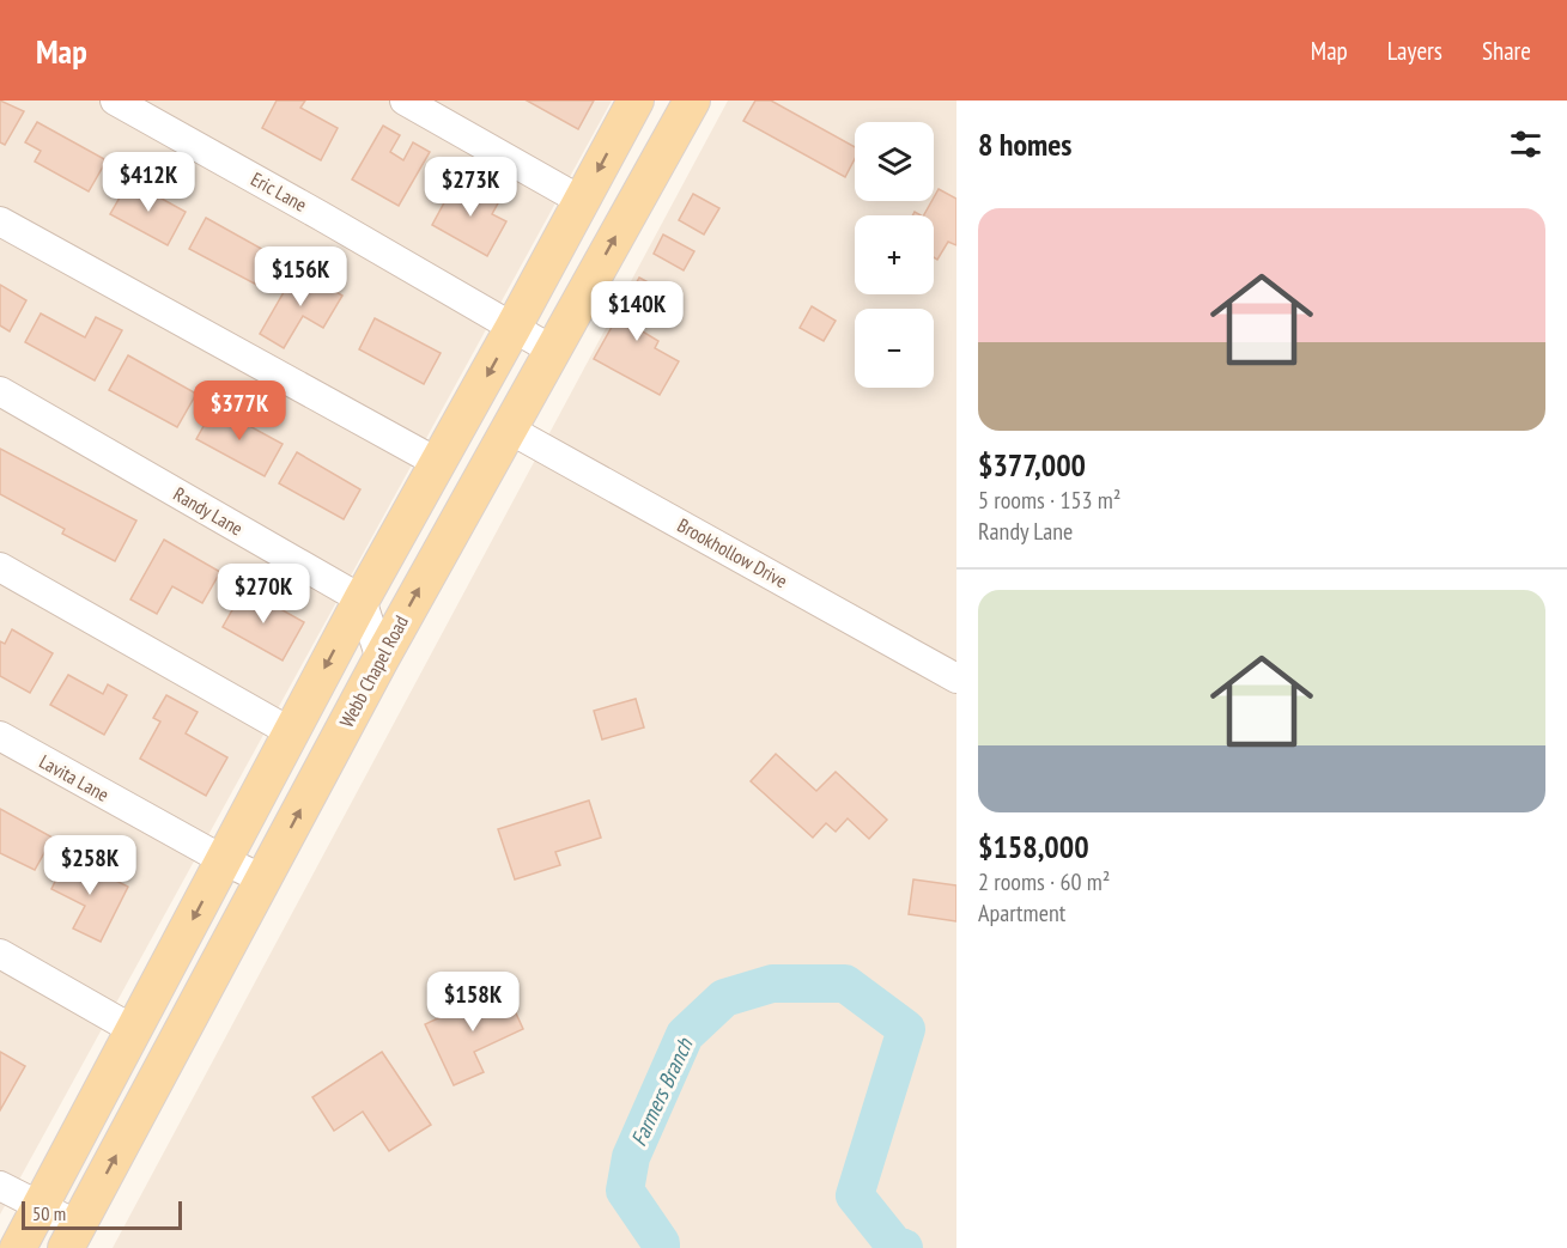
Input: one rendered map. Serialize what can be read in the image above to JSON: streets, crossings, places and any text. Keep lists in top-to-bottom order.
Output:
{
  "streets": {
    "main road": ["Webb Chapel Road"],
    "street": [
      "Eric Lane",
      "Randy Lane",
      "Brookhollow Drive",
      "Lavita Lane"
    ]
  },
  "crossings": [
    ["Eric Lane", "Webb Chapel Road"],
    ["Brookhollow Drive", "Webb Chapel Road"],
    ["Webb Chapel Road", "Lavita Lane"]
  ],
  "water": ["Farmers Branch"],
  "scale_bar": "50 m",
  "page": {
    "header": "Map",
    "nav": ["Map", "Layers", "Share"],
    "heading": "8 homes",
    "map_buttons": ["+", "−"],
    "price": [
      "$412K",
      "$273K",
      "$156K",
      "$140K",
      "$377K",
      "$270K",
      "$258K",
      "$158K"
    ],
    "list": [
      {
        "name": "$377,000",
        "note": "5 rooms · 153 m² · Randy Lane"
      },
      {
        "name": "$158,000",
        "note": "2 rooms · 60 m² · Apartment"
      }
    ],
    "scale": "50 m"
  }
}
